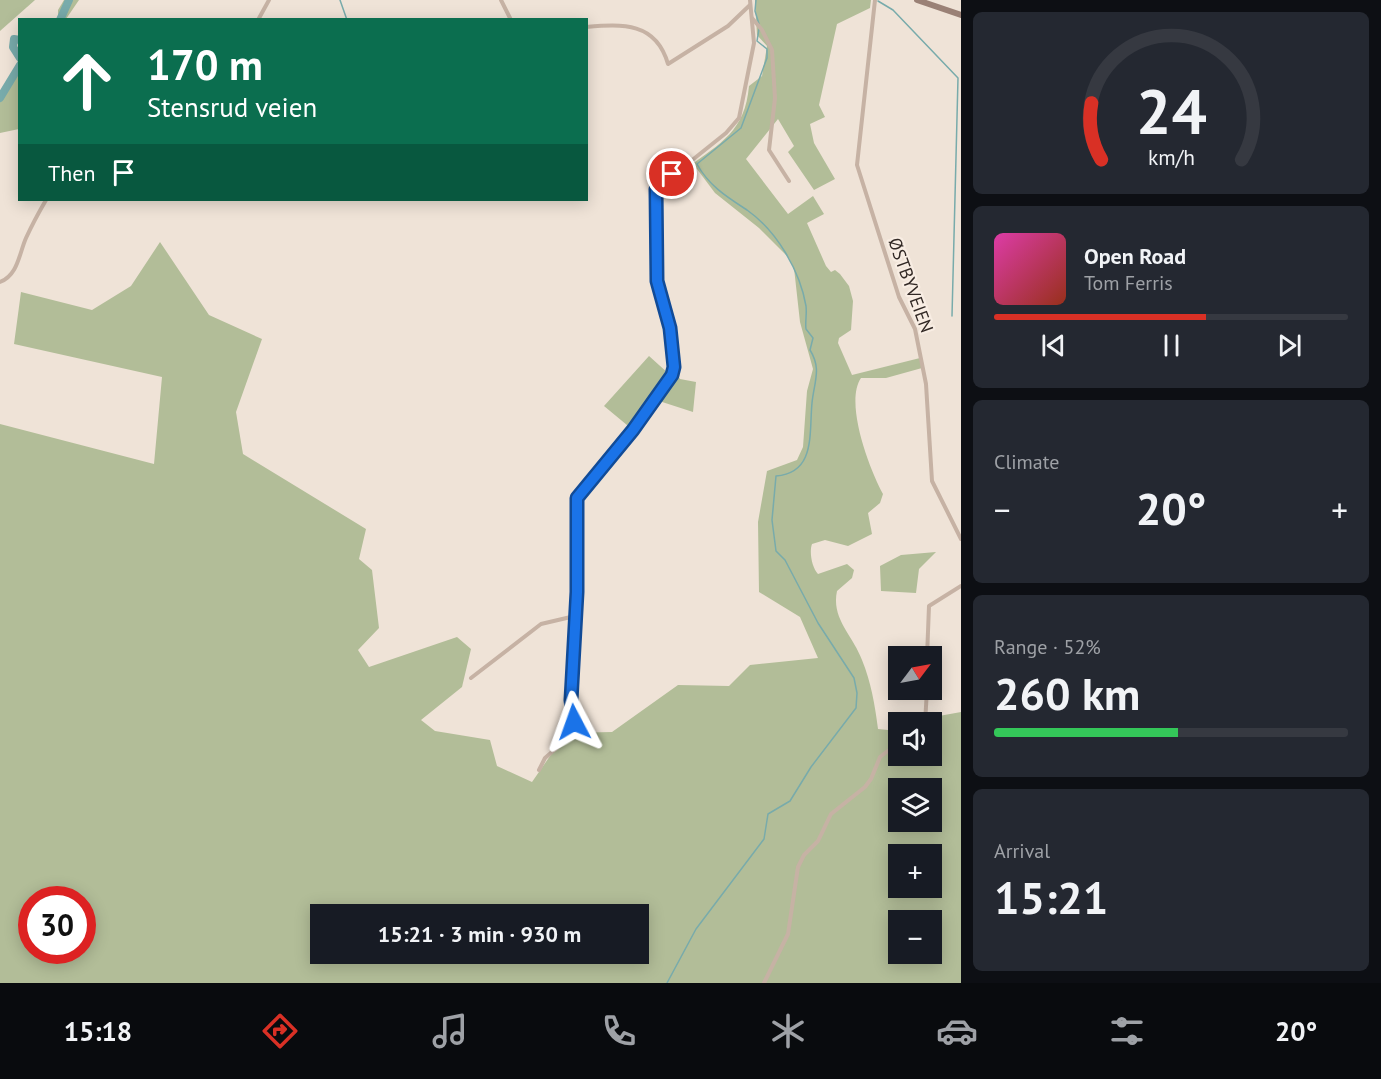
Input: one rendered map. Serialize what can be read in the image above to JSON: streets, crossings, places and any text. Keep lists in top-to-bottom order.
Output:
{
  "streets": {
    "street": ["ØSTBYVEIEN"]
  },
  "north": "top right",
  "page": {
    "turn": ["170 m", "Stensrud veien"],
    "then": "Then",
    "song": ["Open Road", "Tom Ferris"],
    "tile": [
      "Climate",
      ["Range · 52%", "260 km"],
      ["Arrival", "15:21"]
    ],
    "heat": ["−", "20°", "+"],
    "map_buttons": ["+", "−"],
    "limit": "30",
    "trip": "15:21 · 3 min · 930 m",
    "tabs": ["15:18", "20°"],
    "gauge": ["24", "km/h"]
  }
}
